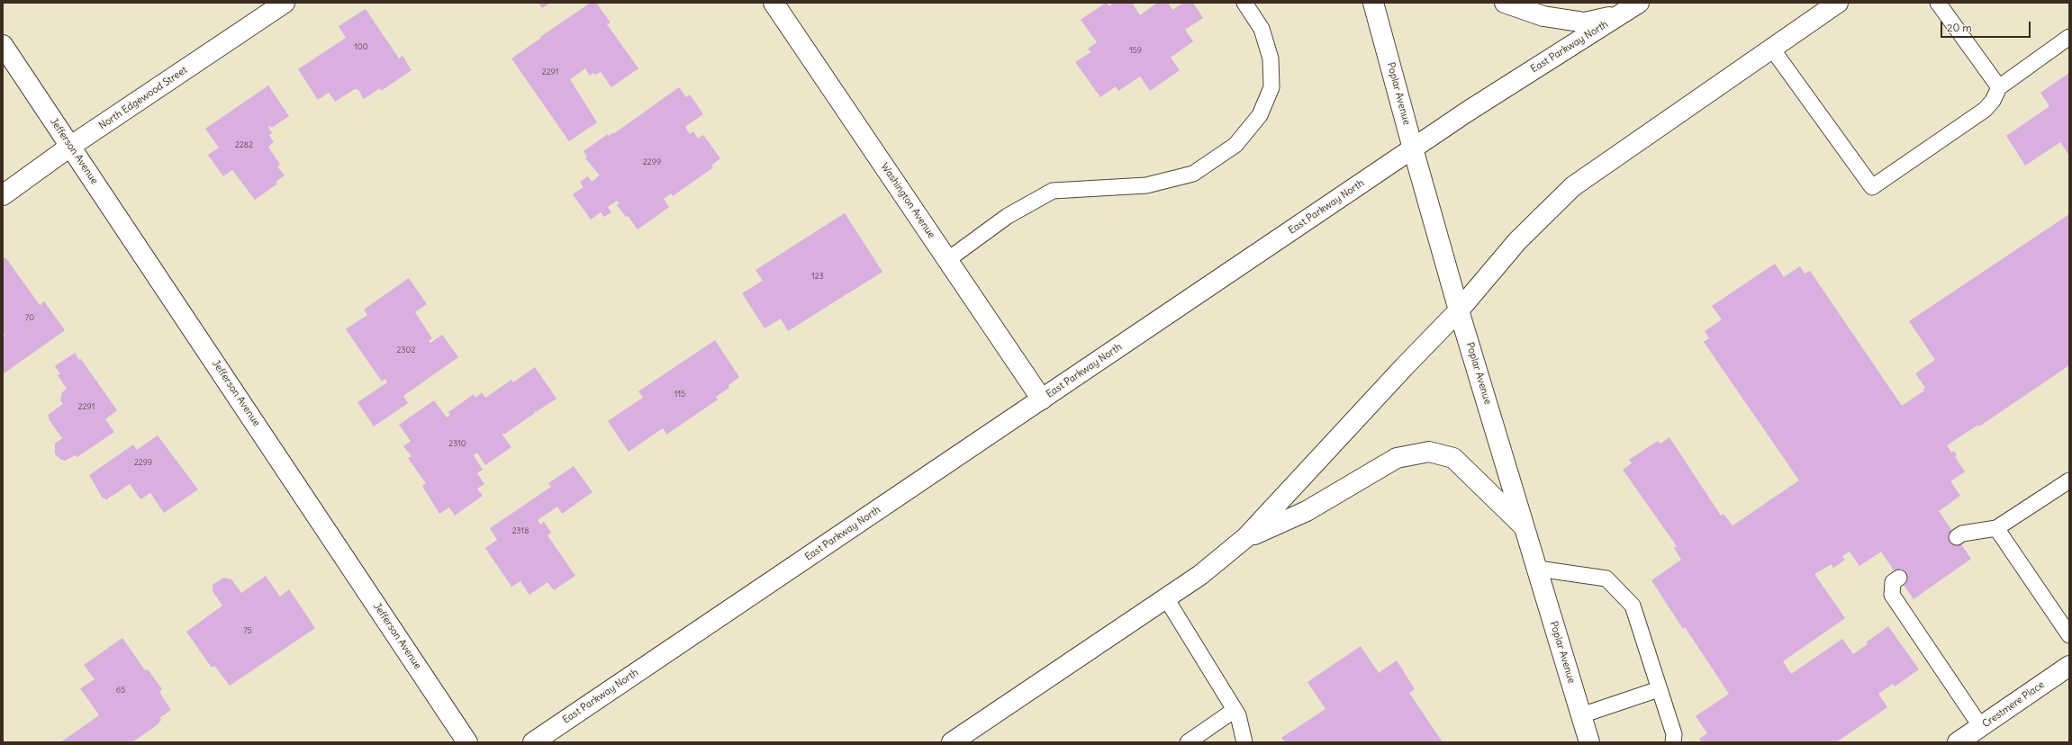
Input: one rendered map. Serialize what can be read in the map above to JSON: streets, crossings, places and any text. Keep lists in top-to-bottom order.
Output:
{
  "streets": {
    "main road": [
      "East Parkway North",
      "Poplar Avenue",
      "North Edgewood Street",
      "Jefferson Avenue",
      "Washington Avenue",
      "Crestmere Place"
    ]
  },
  "crossings": [
    ["East Parkway North", "Poplar Avenue"],
    ["East Parkway North", "Washington Avenue"],
    ["North Edgewood Street", "Jefferson Avenue"]
  ],
  "house_numbers": [
    "100",
    "159",
    "2291",
    "2282",
    "2299",
    "123",
    "70",
    "2302",
    "115",
    "2291",
    "2310",
    "2299",
    "2318",
    "75",
    "65"
  ],
  "scale_bar": "20 m"
}
